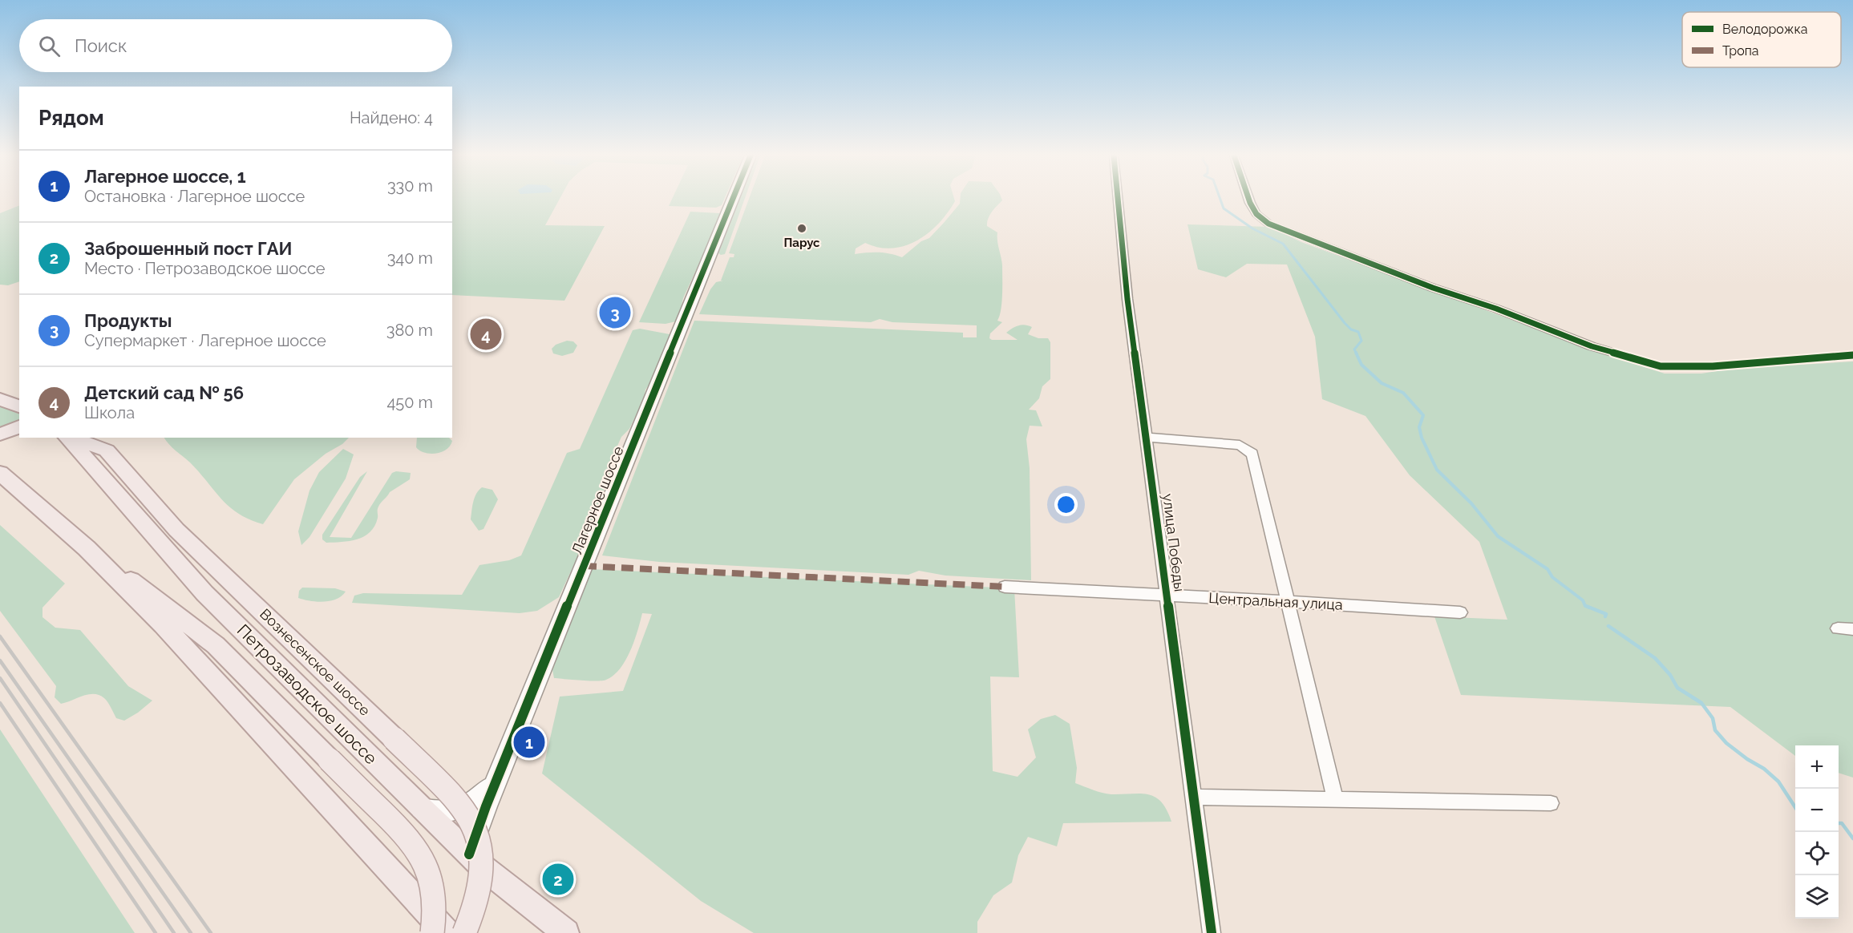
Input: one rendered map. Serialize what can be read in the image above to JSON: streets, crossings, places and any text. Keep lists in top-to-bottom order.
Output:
{
  "streets": {
    "main road": ["Вознесенское шоссе", "Петрозаводское шоссе"],
    "street": ["Лагерное шоссе", "улица Победы", "Центральная улица"]
  },
  "crossings": [
    ["Лагерное шоссе", "Петрозаводское шоссе"],
    ["улица Победы", "Центральная улица"]
  ],
  "places": ["Парус"],
  "legend": ["Велодорожка", "Тропа"],
  "page": {
    "search": "Поиск",
    "heading": ["Рядом", "Найдено: 4"],
    "list": [
      {
        "mark": "1",
        "name": "Лагерное шоссе, 1",
        "note": "Остановка · Лагерное шоссе",
        "value": "330 m"
      },
      {
        "mark": "2",
        "name": "Заброшенный пост ГАИ",
        "note": "Место · Петрозаводское шоссе",
        "value": "340 m"
      },
      {
        "mark": "3",
        "name": "Продукты",
        "note": "Супермаркет · Лагерное шоссе",
        "value": "380 m"
      },
      {
        "mark": "4",
        "name": "Детский сад № 56",
        "note": "Школа",
        "value": "450 m"
      }
    ],
    "pins": [
      "3",
      "4",
      "1",
      "2"
    ],
    "map_buttons": ["+", "−"]
  }
}
